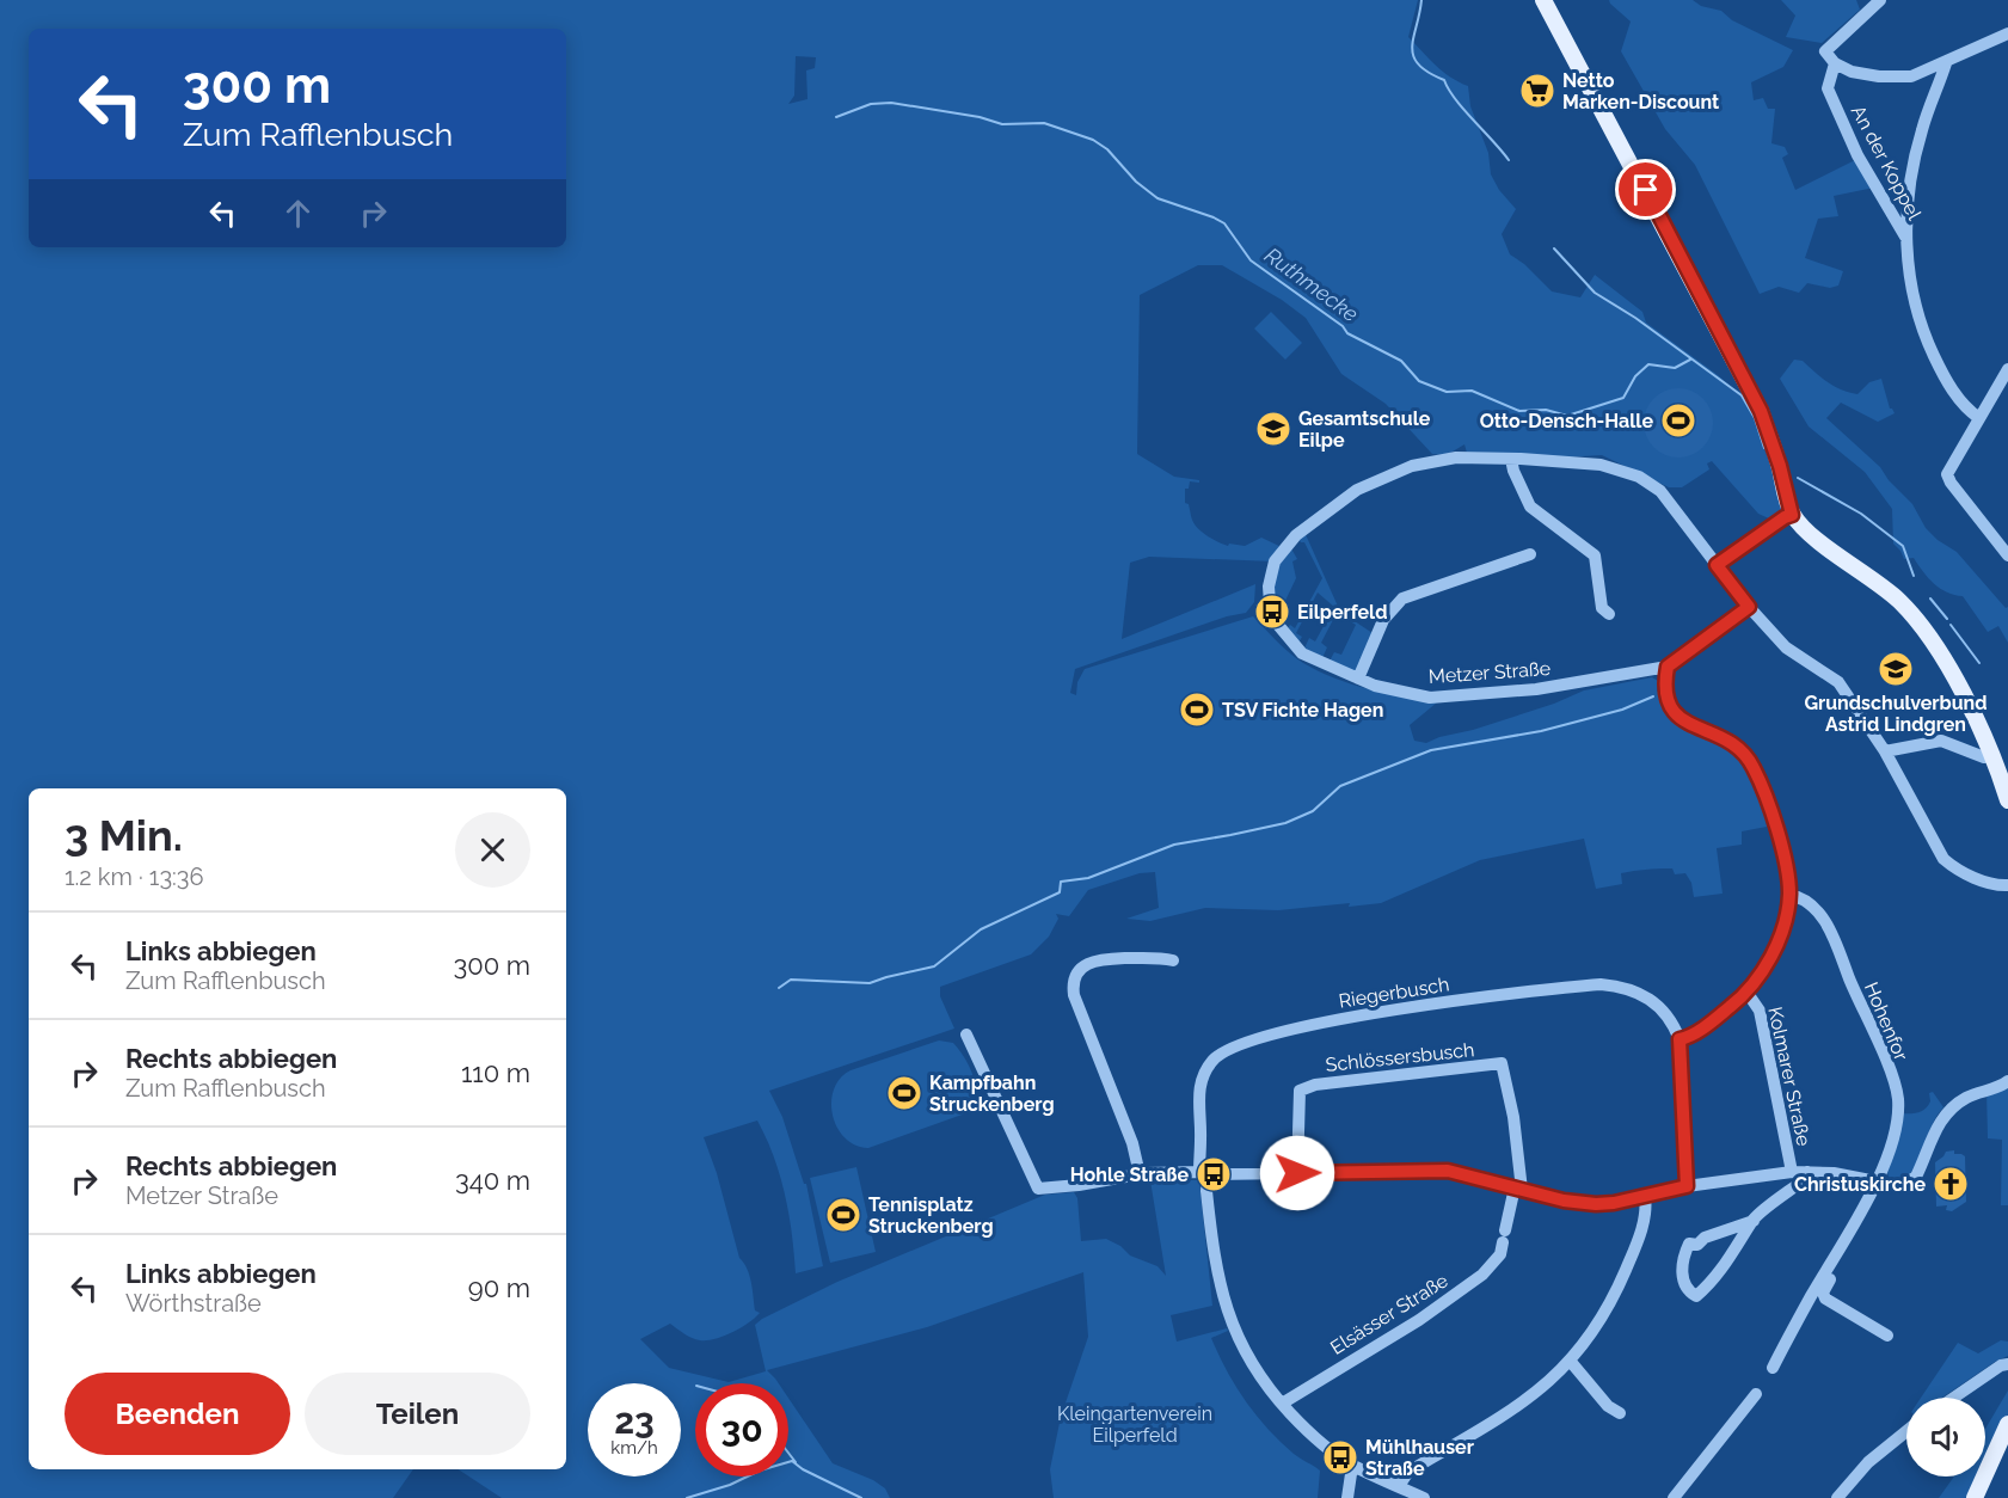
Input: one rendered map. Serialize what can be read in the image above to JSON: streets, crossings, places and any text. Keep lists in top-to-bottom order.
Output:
{
  "streets": {
    "street": [
      "An der Koppel",
      "Metzer Straße",
      "Riegerbusch",
      "Hohenfor",
      "Schlössersbusch",
      "Kolmarer Straße",
      "Elsässer Straße"
    ]
  },
  "crossings": [
    ["Riegerbusch", "Elsässer Straße"],
    ["Schlössersbusch", "Elsässer Straße"]
  ],
  "water": ["Ruthmecke"],
  "parks": ["Kleingartenverein Eilperfeld"],
  "places": {
    "supermarket": ["Netto Marken-Discount"],
    "sports": [
      "Otto-Densch-Halle",
      "TSV Fichte Hagen",
      "Kampfbahn Struckenberg",
      "Tennisplatz Struckenberg"
    ],
    "school or university": ["Gesamtschule Eilpe", "Grundschulverbund Astrid Lindgren"],
    "bus stop": ["Eilperfeld", "Hohle Straße", "Mühlhauser Straße"],
    "church": ["Christuskirche"]
  },
  "page": {
    "turn": ["300 m", "Zum Rafflenbusch"],
    "heading": ["3 Min.", "1.2 km · 13:36"],
    "list": [
      {
        "name": "Links abbiegen",
        "note": "Zum Rafflenbusch",
        "value": "300 m"
      },
      {
        "name": "Rechts abbiegen",
        "note": "Zum Rafflenbusch",
        "value": "110 m"
      },
      {
        "name": "Rechts abbiegen",
        "note": "Metzer Straße",
        "value": "340 m"
      },
      {
        "name": "Links abbiegen",
        "note": "Wörthstraße",
        "value": "90 m"
      }
    ],
    "buttons": ["Beenden", "Teilen"],
    "speed": "23 km/h",
    "limit": "30"
  }
}
